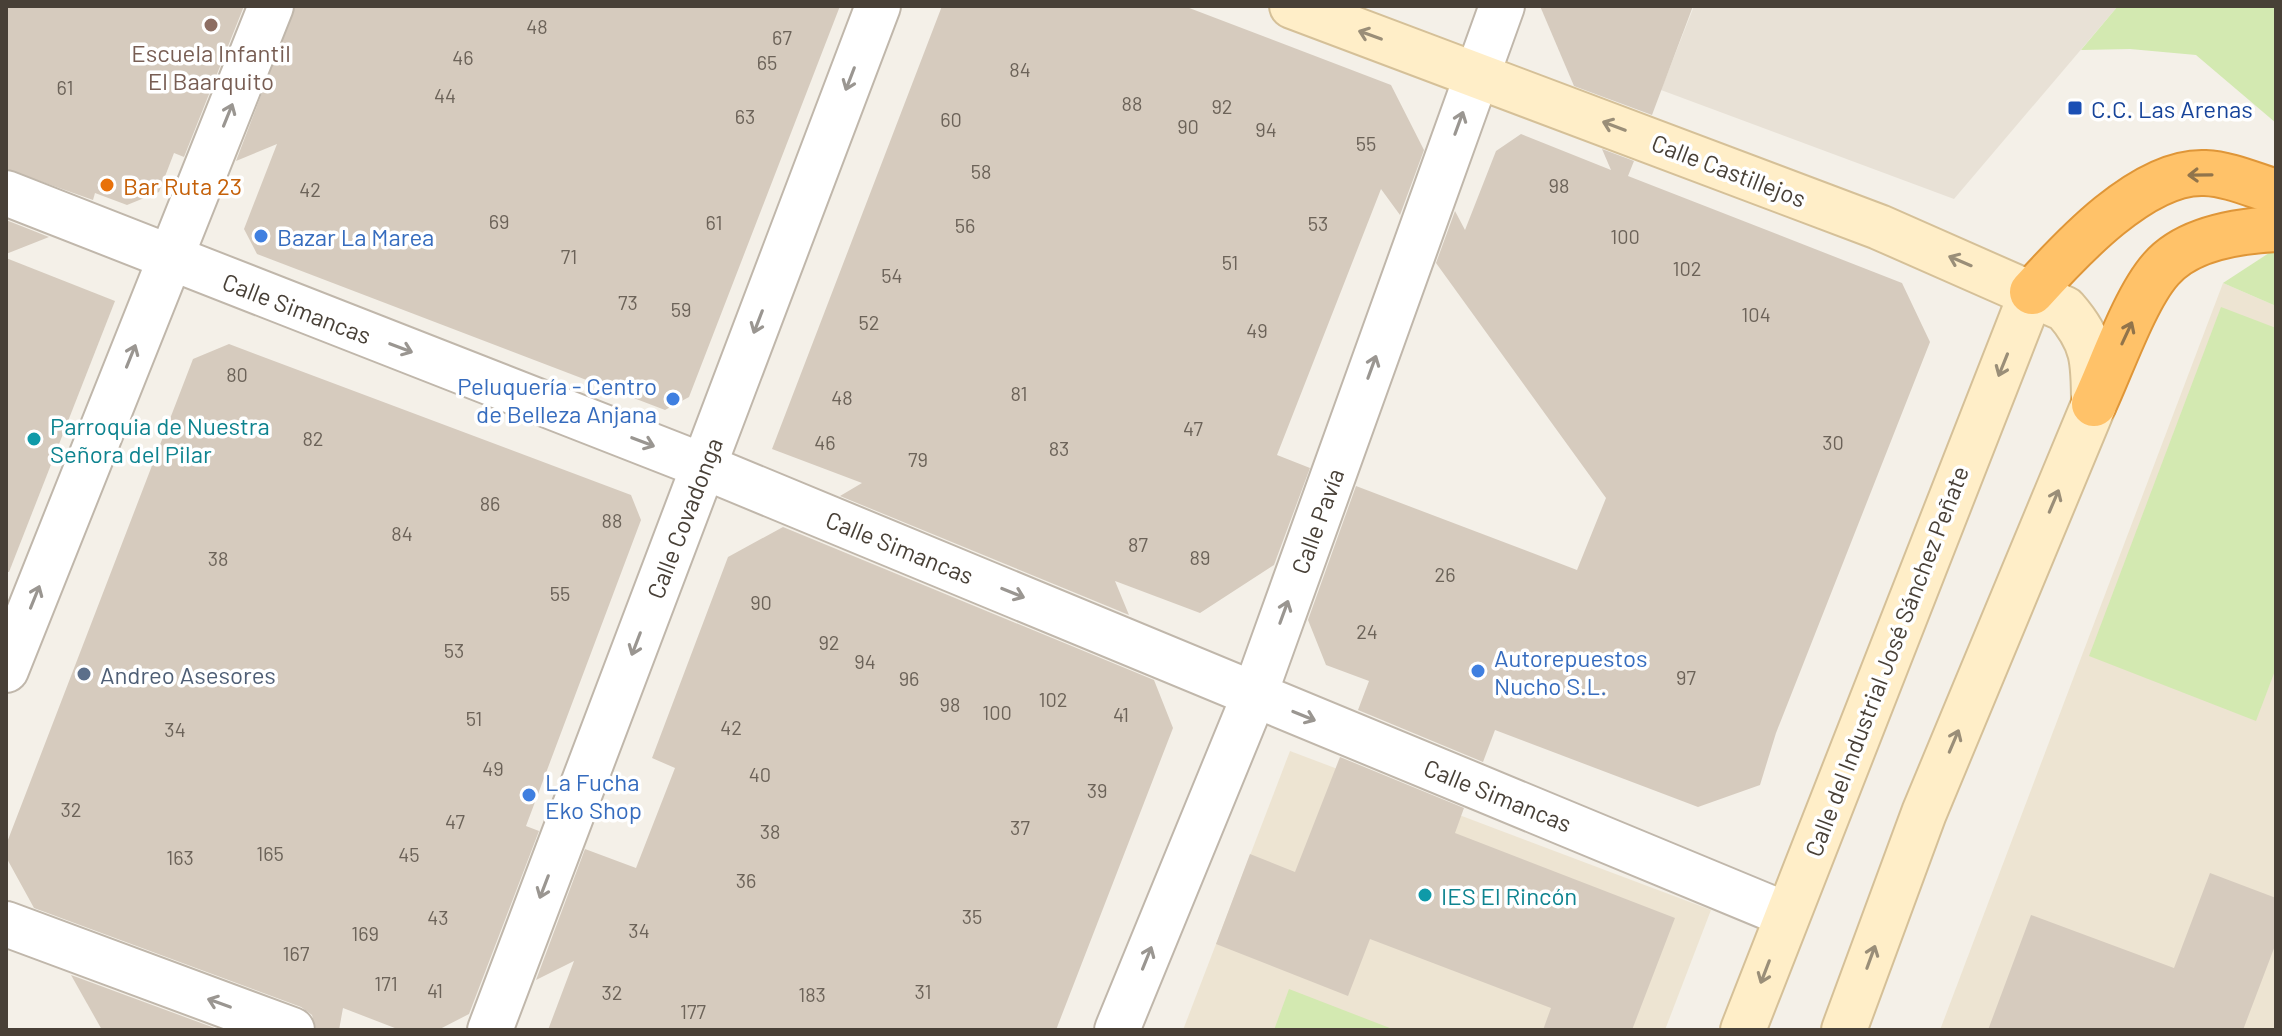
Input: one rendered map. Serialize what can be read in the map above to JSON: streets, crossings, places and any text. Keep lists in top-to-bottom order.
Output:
{
  "streets": {
    "street": [
      "Calle Castillejos",
      "Calle Simancas",
      "Calle Covadonga",
      "Calle Pavía",
      "Calle del Industrial José Sánchez Peñate"
    ]
  },
  "crossings": [
    ["Calle Castillejos", "Calle Pavía"],
    ["Calle Castillejos", "Calle del Industrial José Sánchez Peñate"],
    ["Calle Simancas", "Calle Covadonga"],
    ["Calle Simancas", "Calle Pavía"],
    ["Calle Simancas", "Calle del Industrial José Sánchez Peñate"]
  ],
  "one_way": [
    "Calle Castillejos",
    "Calle Simancas",
    "Calle Covadonga",
    "Calle Pavía"
  ],
  "places": {
    "other": [
      "Escuela Infantil El Baarquito",
      "Bar Ruta 23",
      "Bazar La Marea",
      "Peluquería - Centro de Belleza Anjana",
      "Parroquia de Nuestra Señora del Pilar",
      "Autorepuestos Nucho S.L.",
      "Andreo Asesores",
      "La Fucha Eko Shop",
      "IES El Rincón"
    ],
    "transit": ["C.C. Las Arenas"]
  },
  "house_numbers": [
    "48",
    "67",
    "46",
    "65",
    "84",
    "61",
    "44",
    "88",
    "92",
    "63",
    "60",
    "90",
    "94",
    "55",
    "58",
    "98",
    "42",
    "69",
    "61",
    "53",
    "56",
    "100",
    "71",
    "51",
    "102",
    "54",
    "73",
    "59",
    "104",
    "52",
    "49",
    "80",
    "81",
    "48",
    "47",
    "82",
    "46",
    "30",
    "83",
    "79",
    "86",
    "88",
    "84",
    "87",
    "89",
    "38",
    "26",
    "55",
    "90",
    "24",
    "92",
    "53",
    "94",
    "97",
    "96",
    "102",
    "98",
    "100",
    "41",
    "51",
    "42",
    "34",
    "49",
    "40",
    "39",
    "32",
    "47",
    "37",
    "38",
    "165",
    "45",
    "163",
    "36",
    "35",
    "43",
    "34",
    "169",
    "167",
    "171",
    "41",
    "31",
    "32",
    "183",
    "177"
  ]
}
